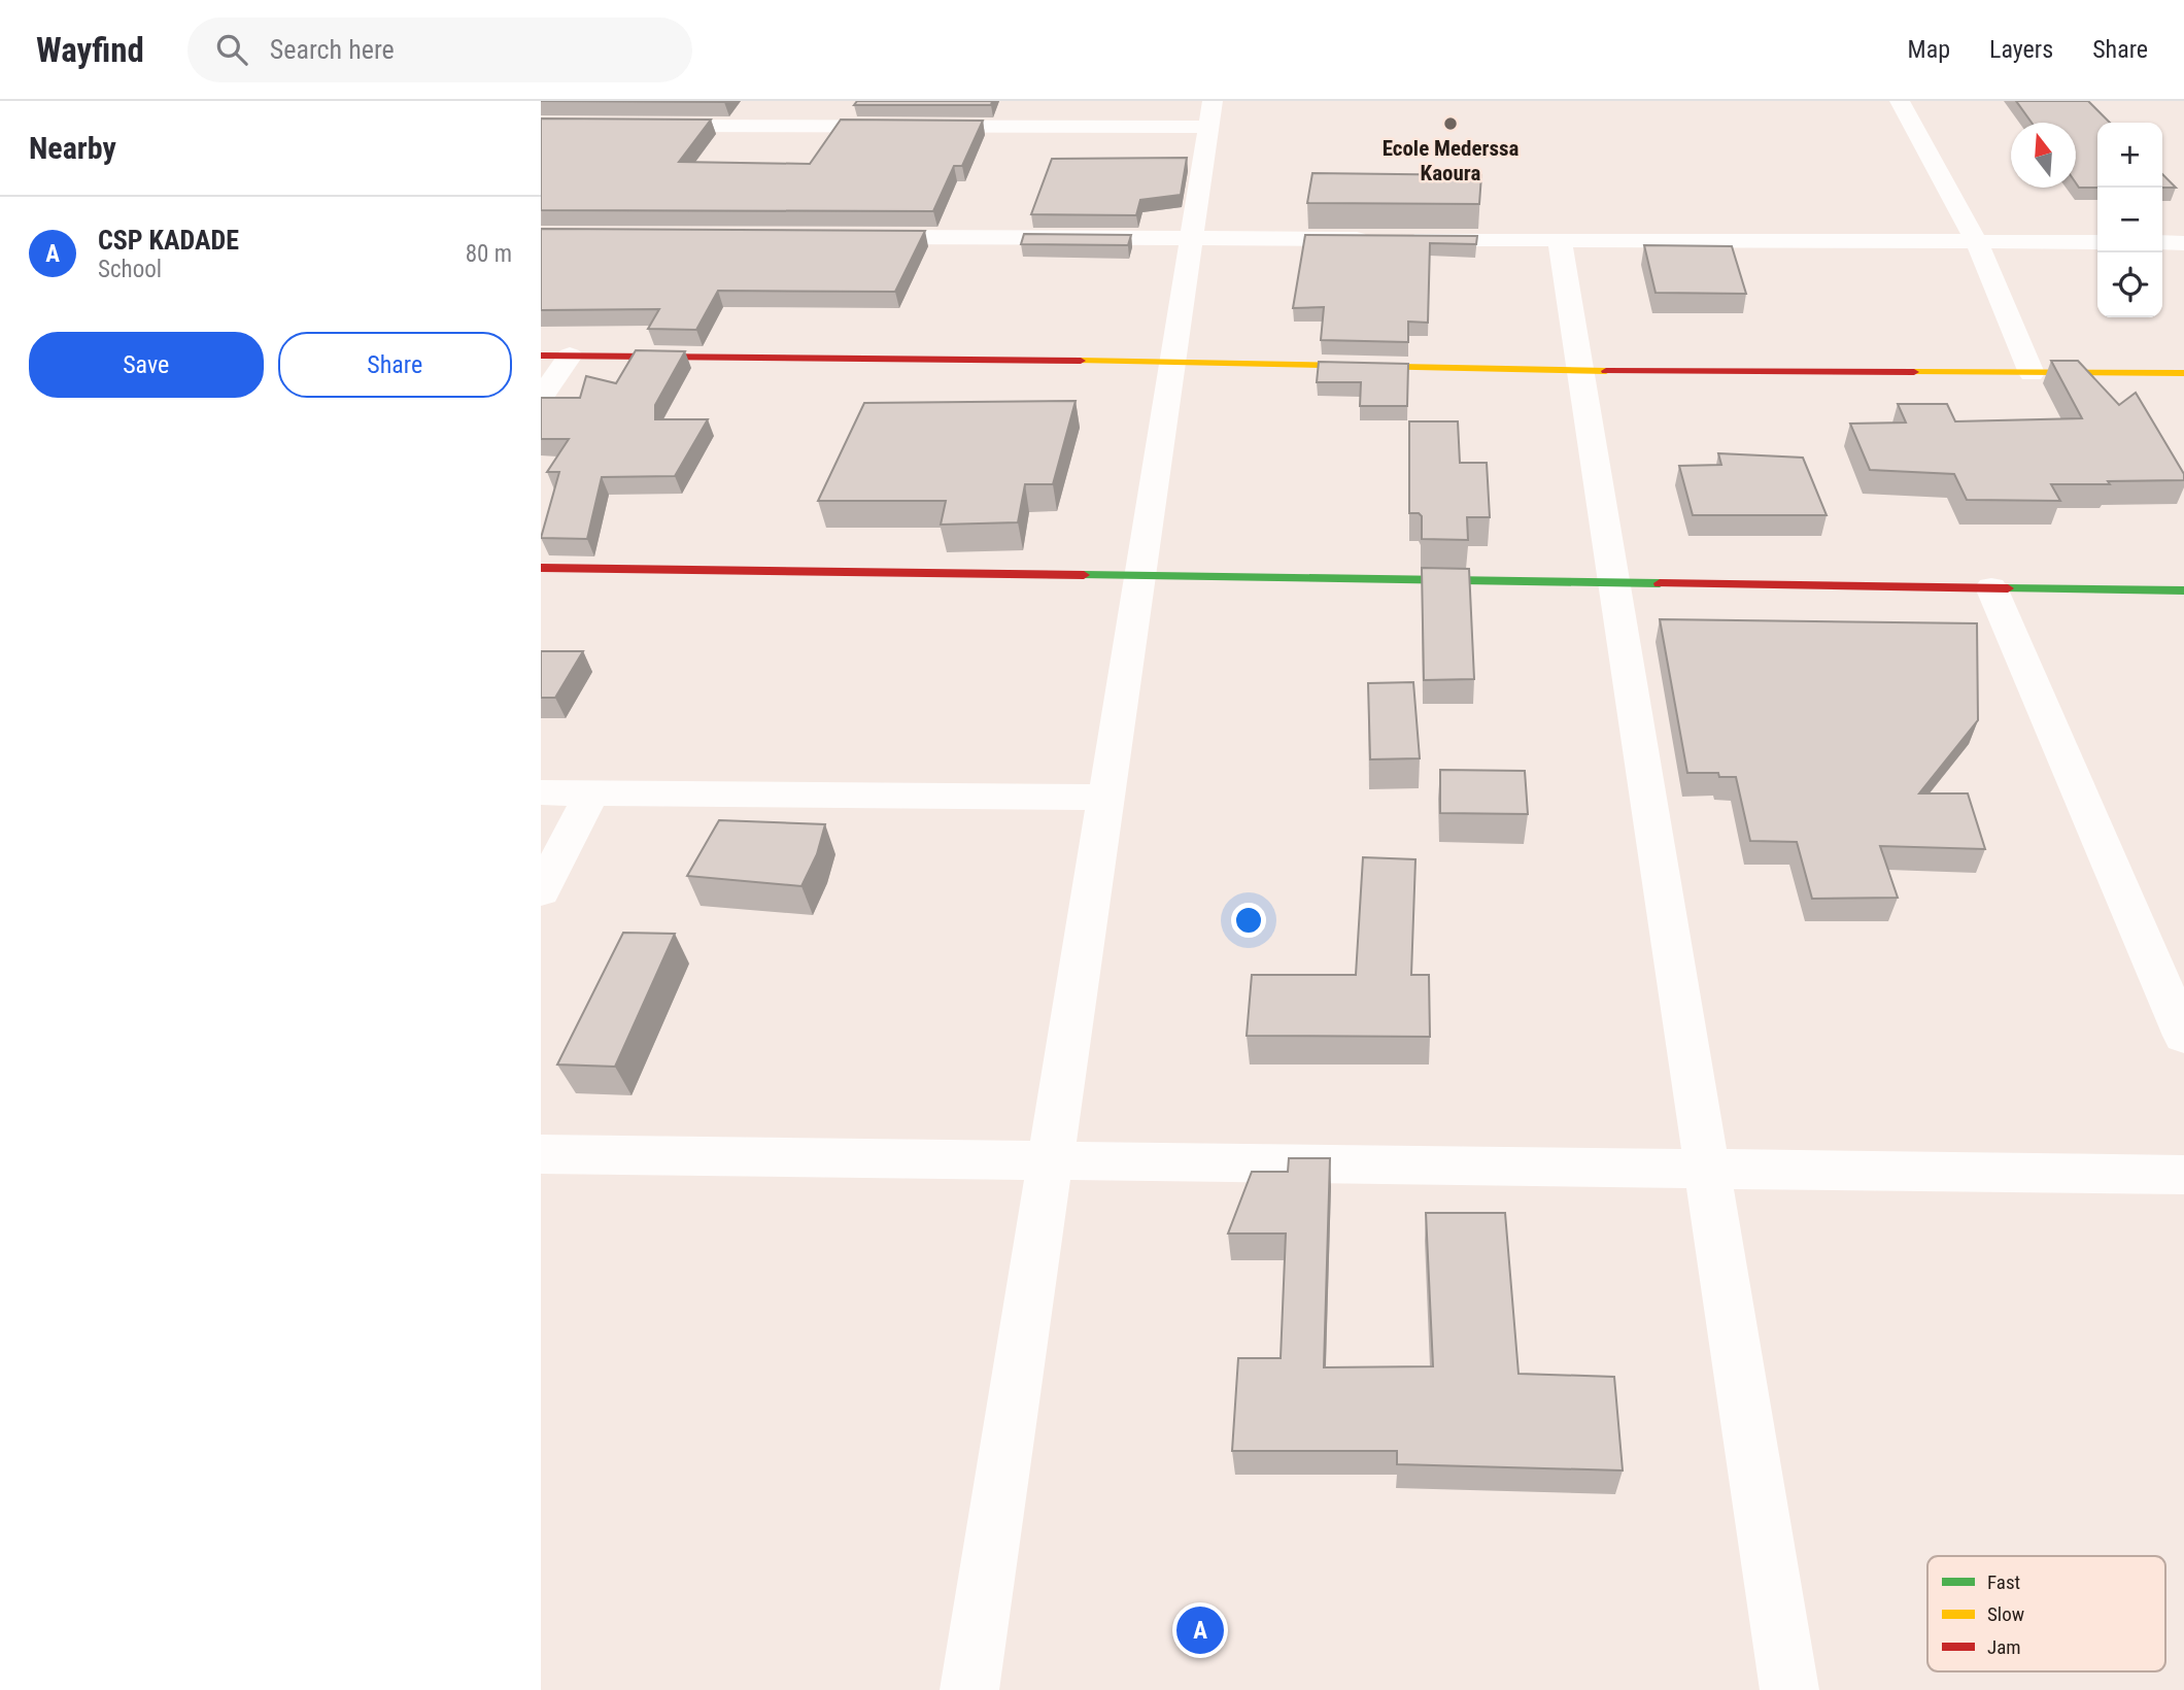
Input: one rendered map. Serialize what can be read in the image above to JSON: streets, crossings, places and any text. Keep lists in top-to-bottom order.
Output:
{
  "places": ["Ecole Mederssa Kaoura"],
  "legend": ["Fast", "Slow", "Jam"],
  "north": "top",
  "page": {
    "header": "Wayfind",
    "search": "Search here",
    "nav": ["Map", "Layers", "Share"],
    "heading": "Nearby",
    "map_buttons": ["+", "−"],
    "list": [
      {
        "mark": "A",
        "name": "CSP KADADE",
        "note": "School",
        "value": "80 m"
      }
    ],
    "buttons": ["Save", "Share"],
    "pins": "A"
  }
}
